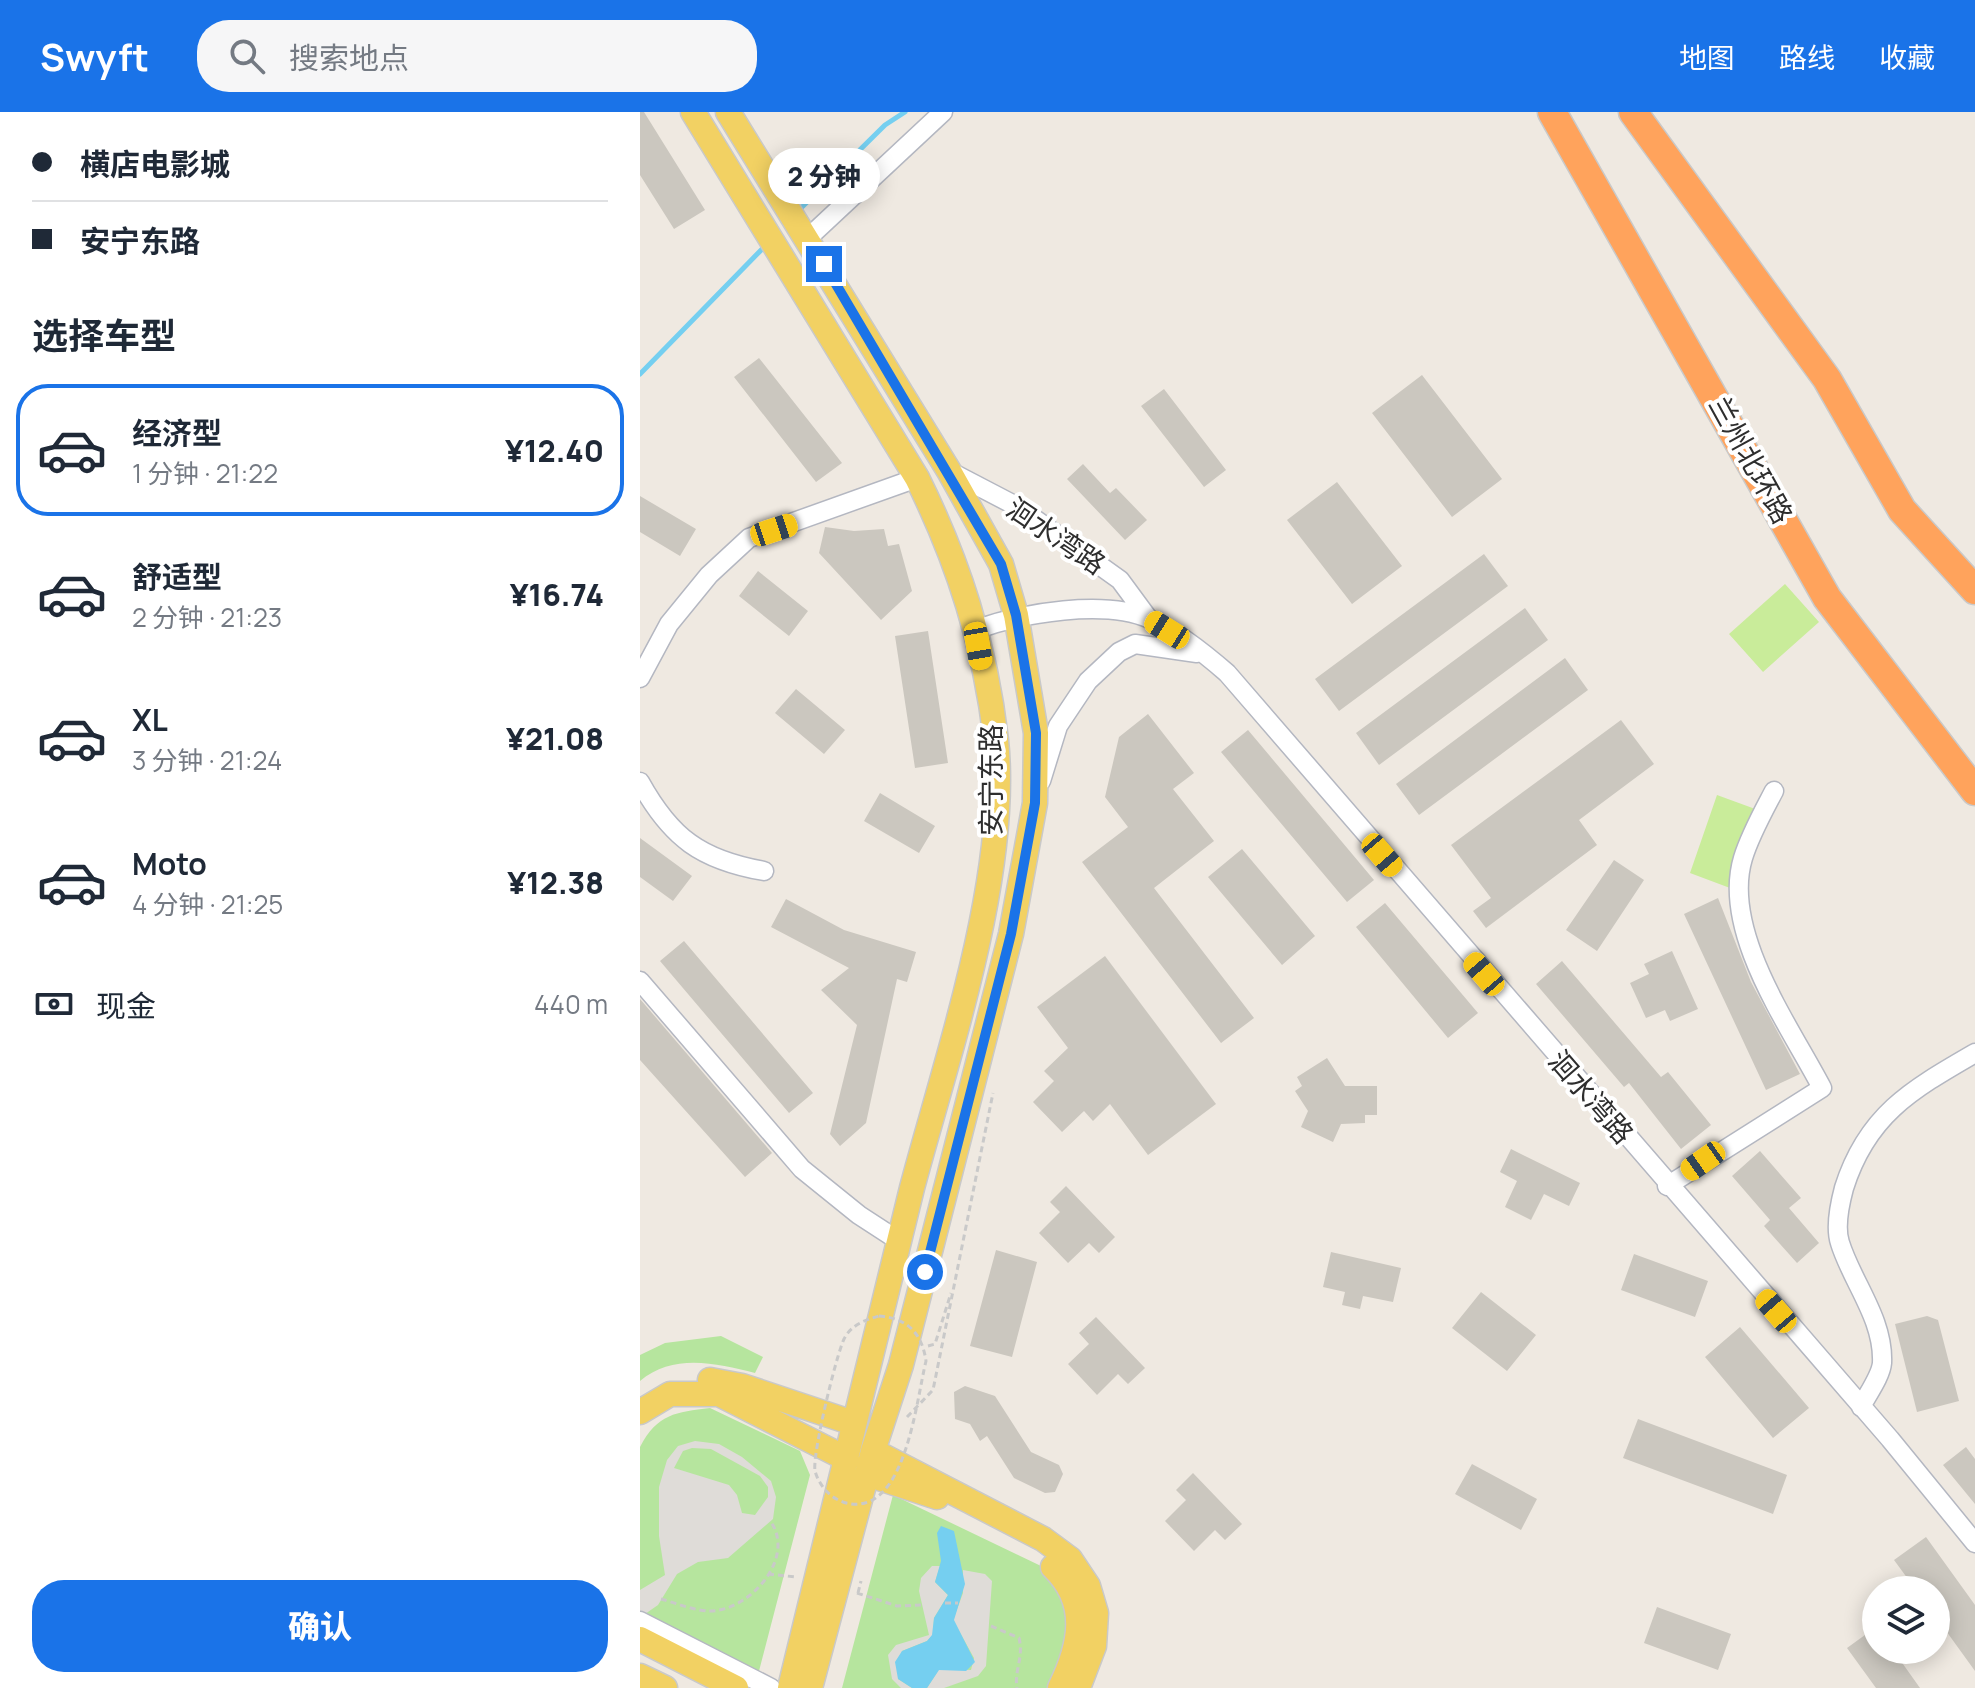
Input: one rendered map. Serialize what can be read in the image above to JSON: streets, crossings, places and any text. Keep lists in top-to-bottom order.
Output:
{
  "streets": {
    "highway": ["兰州北环路"],
    "main road": ["安宁东路"],
    "street": ["洄水湾路"]
  },
  "crossings": [
    ["洄水湾路", "安宁东路"]
  ],
  "page": {
    "header": "Swyft",
    "search": "搜索地点",
    "nav": ["地图", "路线", "收藏"],
    "banner": ["横店电影城", "安宁东路"],
    "bubble": "2 分钟",
    "heading": "选择车型",
    "list": [
      {
        "name": "经济型",
        "note": "1 分钟 · 21:22",
        "value": "¥12.40"
      },
      {
        "name": "舒适型",
        "note": "2 分钟 · 21:23",
        "value": "¥16.74"
      },
      {
        "name": "XL",
        "note": "3 分钟 · 21:24",
        "value": "¥21.08"
      },
      {
        "name": "Moto",
        "note": "4 分钟 · 21:25",
        "value": "¥12.38"
      }
    ],
    "pay": ["现金", "440 m"],
    "buttons": "确认"
  }
}
